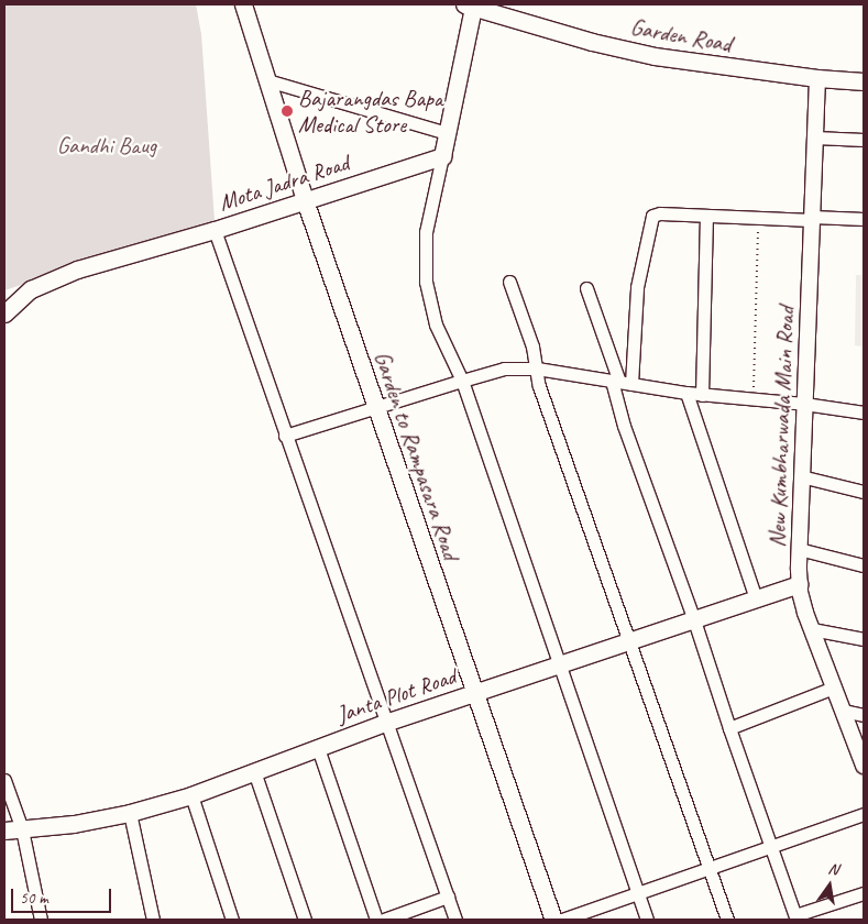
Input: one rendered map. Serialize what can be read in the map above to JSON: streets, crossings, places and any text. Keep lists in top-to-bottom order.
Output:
{
  "streets": {
    "main road": [
      "Garden Road",
      "Mota Jadra Road",
      "Garden to Rampasara Road",
      "Janta Plot Road"
    ],
    "street": ["New Kumbharwada Main Road"]
  },
  "crossings": [
    ["Garden Road", "New Kumbharwada Main Road"],
    ["Mota Jadra Road", "Garden to Rampasara Road"],
    ["New Kumbharwada Main Road", "Janta Plot Road"],
    ["Garden to Rampasara Road", "Janta Plot Road"]
  ],
  "parks": ["Gandhi Baug"],
  "places": ["Bajarangdas Bapa Medical Store"],
  "scale_bar": "50 m",
  "north": "top"
}
